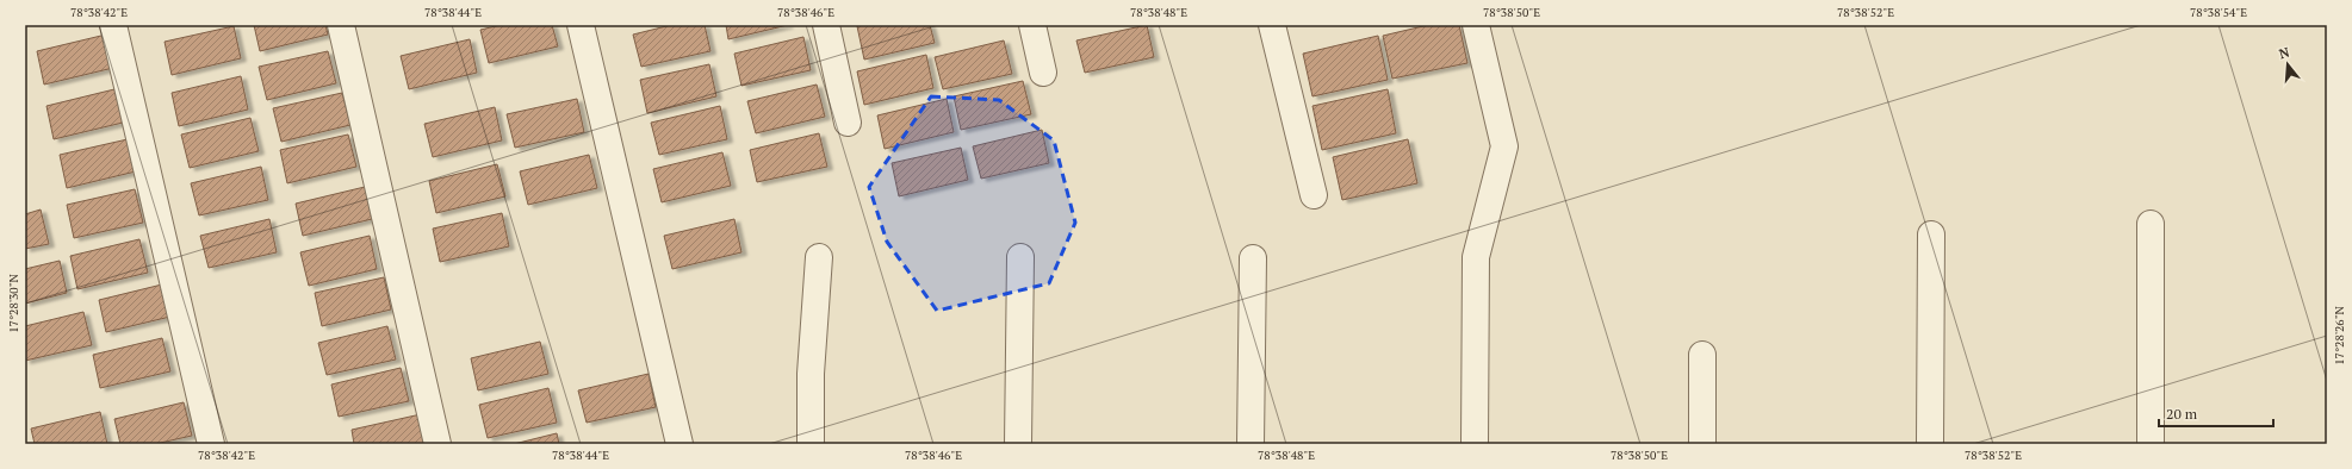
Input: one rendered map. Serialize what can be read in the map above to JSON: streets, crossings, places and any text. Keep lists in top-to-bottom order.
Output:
{
  "scale_bar": "20 m",
  "north": "top",
  "coordinates": [
    "78°38'42\"E",
    "78°38'44\"E",
    "78°38'46\"E",
    "78°38'48\"E",
    "78°38'50\"E",
    "78°38'52\"E",
    "78°38'54\"E",
    "17°28'30\"N",
    "17°28'26\"N"
  ]
}
